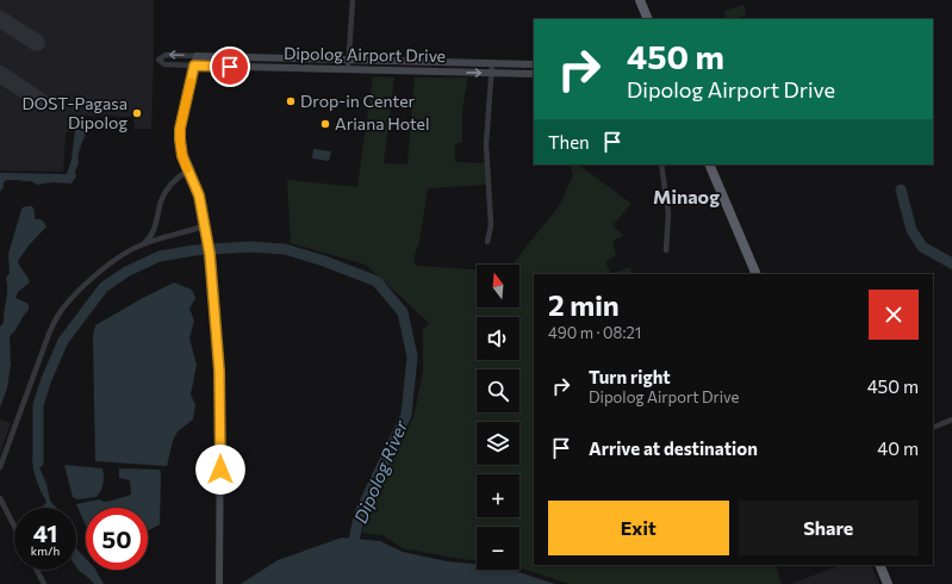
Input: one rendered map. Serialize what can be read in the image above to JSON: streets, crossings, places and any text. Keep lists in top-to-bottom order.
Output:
{
  "streets": {
    "main road": ["Dipolog Airport Drive"]
  },
  "districts": ["Minaog"],
  "water": ["Dipolog River"],
  "places": ["Drop-in Center", "DOST-Pagasa Dipolog", "Ariana Hotel"],
  "north": "top",
  "page": {
    "turn": ["450 m", "Dipolog Airport Drive"],
    "then": "Then",
    "map_buttons": ["+", "−"],
    "heading": ["2 min", "490 m · 08:21"],
    "list": [
      {
        "name": "Turn right",
        "note": "Dipolog Airport Drive",
        "value": "450 m"
      },
      {
        "name": "Arrive at destination",
        "value": "40 m"
      }
    ],
    "buttons": ["Exit", "Share"],
    "speed": "41 km/h",
    "limit": "50"
  }
}
